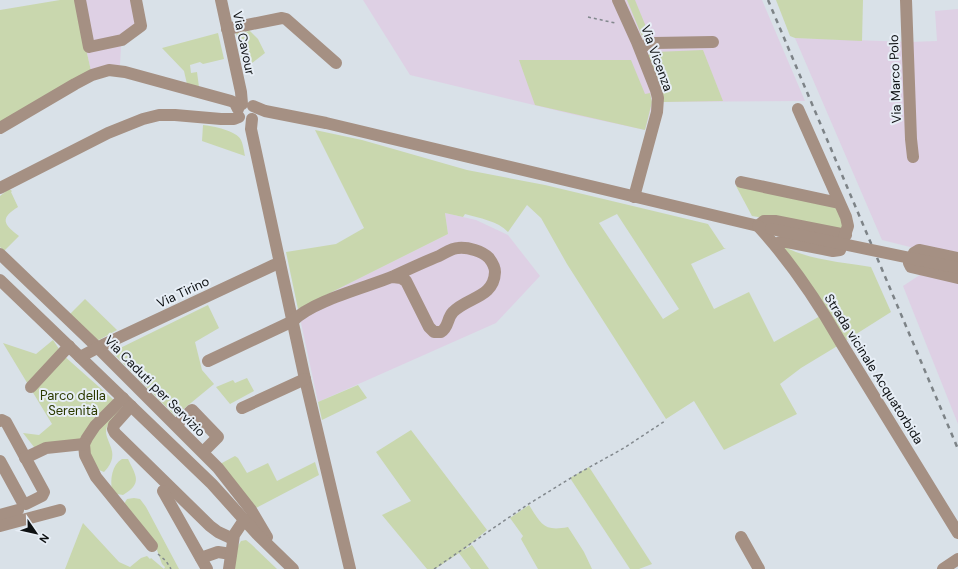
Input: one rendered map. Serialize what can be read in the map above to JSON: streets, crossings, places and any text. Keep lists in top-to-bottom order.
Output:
{
  "streets": {
    "street": [
      "Via Cavour",
      "Via Vicenza",
      "Via Marco Polo",
      "Via Tirino",
      "Strada vicinale Acquatorbida",
      "Via Caduti per Servizio"
    ]
  },
  "crossings": [
    ["Via Tirino", "Via Caduti per Servizio"]
  ],
  "parks": ["Parco della Serenità"],
  "north": "bottom right"
}
